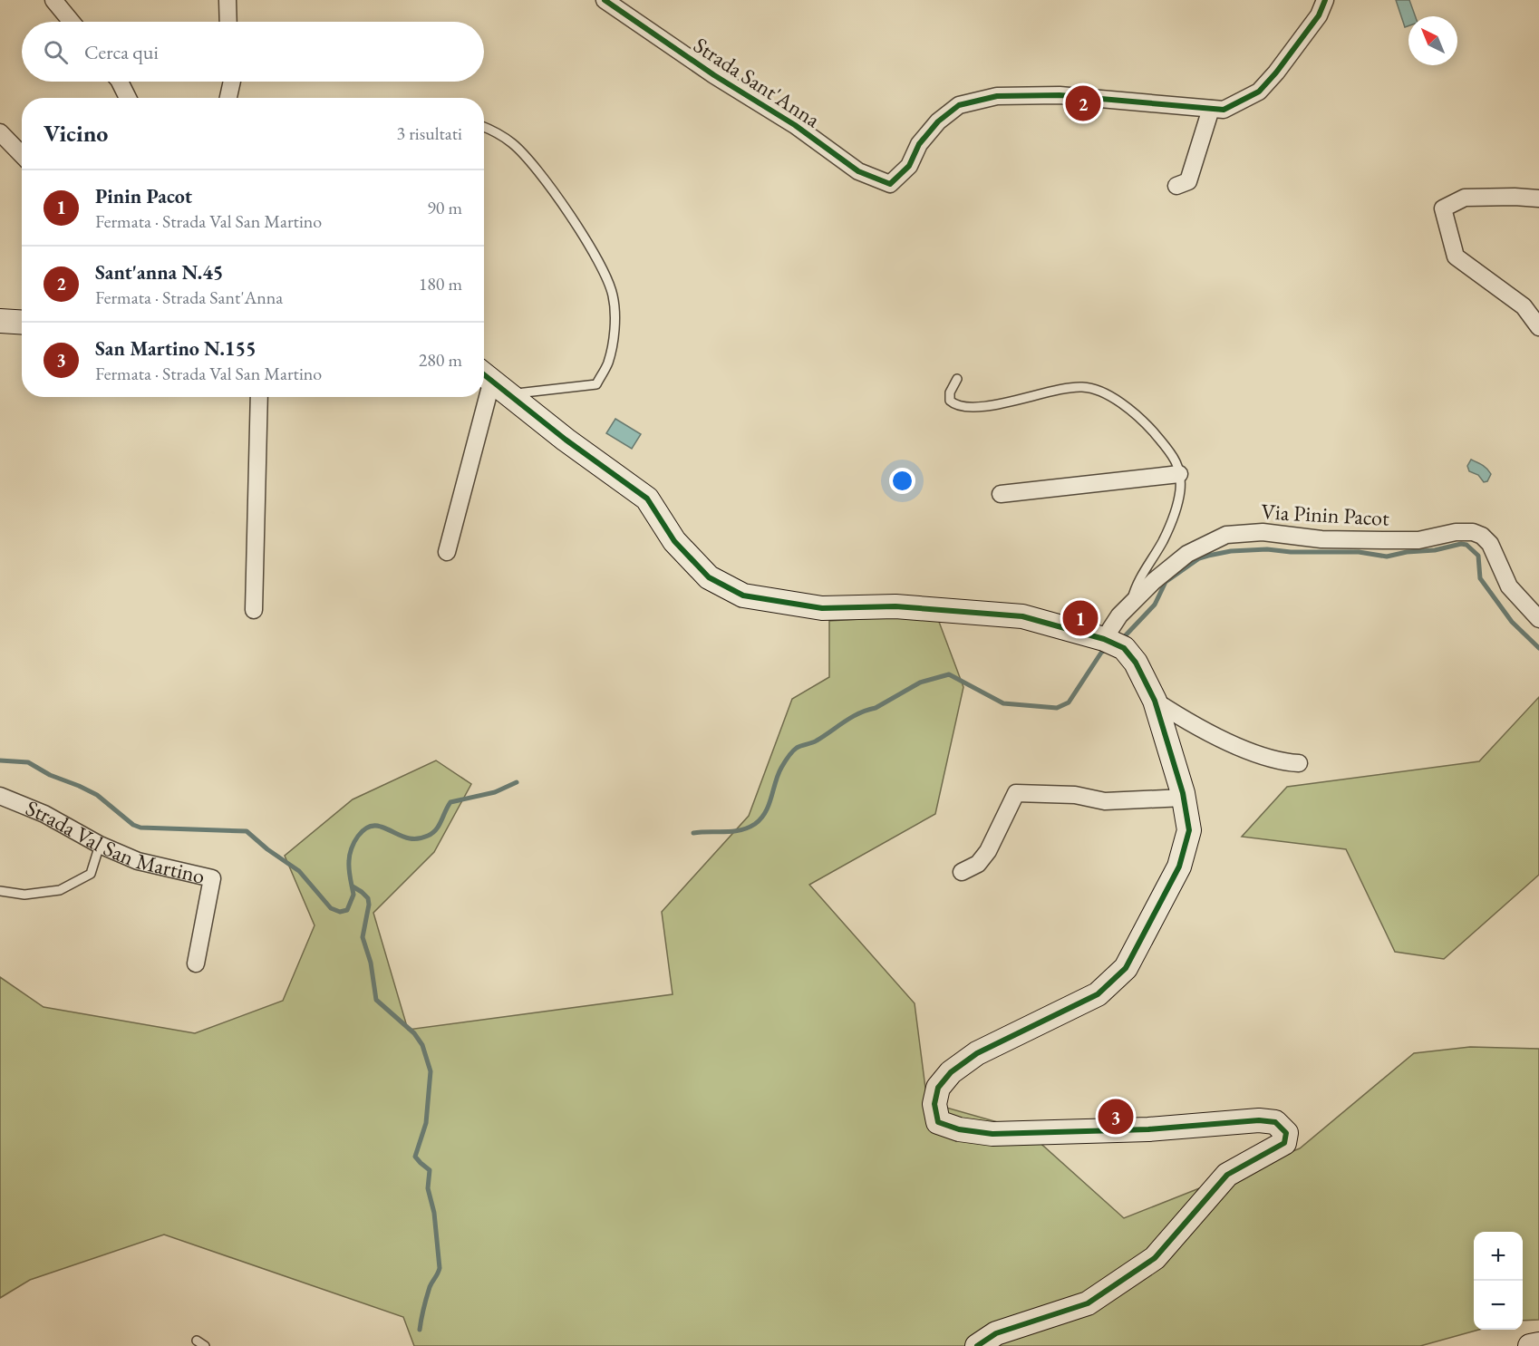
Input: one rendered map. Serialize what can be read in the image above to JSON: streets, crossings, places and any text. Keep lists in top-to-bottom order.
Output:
{
  "streets": {
    "street": ["Strada Sant'Anna", "Via Pinin Pacot", "Strada Val San Martino"]
  },
  "north": "top left",
  "page": {
    "search": "Cerca qui",
    "pins": ["2", "1", "3"],
    "heading": ["Vicino", "3 risultati"],
    "list": [
      {
        "mark": "1",
        "name": "Pinin Pacot",
        "note": "Fermata · Strada Val San Martino",
        "value": "90 m"
      },
      {
        "mark": "2",
        "name": "Sant'anna N.45",
        "note": "Fermata · Strada Sant'Anna",
        "value": "180 m"
      },
      {
        "mark": "3",
        "name": "San Martino N.155",
        "note": "Fermata · Strada Val San Martino",
        "value": "280 m"
      }
    ],
    "map_buttons": ["+", "−"]
  }
}
